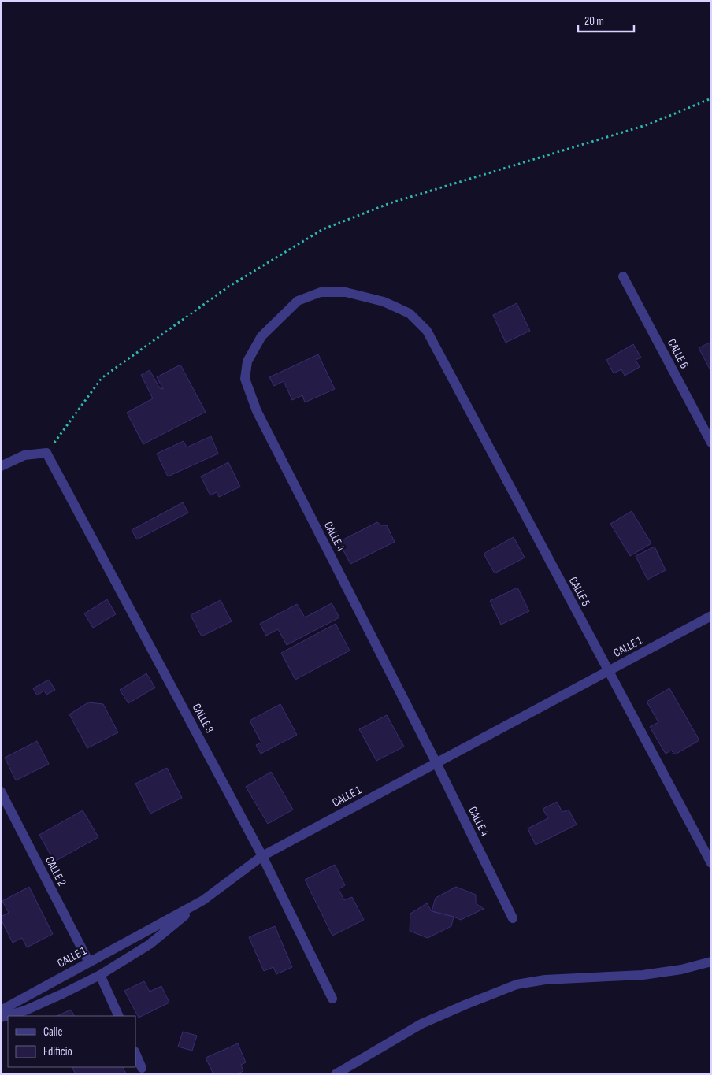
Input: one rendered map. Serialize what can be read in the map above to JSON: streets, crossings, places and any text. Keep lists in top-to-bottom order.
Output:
{
  "streets": {
    "street": [
      "CALLE 6",
      "CALLE 4",
      "CALLE 5",
      "CALLE 1",
      "CALLE 3",
      "CALLE 2"
    ]
  },
  "crossings": [
    ["CALLE 4", "CALLE 5"],
    ["CALLE 4", "CALLE 1"],
    ["CALLE 5", "CALLE 1"],
    ["CALLE 1", "CALLE 3"],
    ["CALLE 1", "CALLE 2"]
  ],
  "legend": ["Calle", "Edificio"],
  "scale_bar": "20 m"
}
